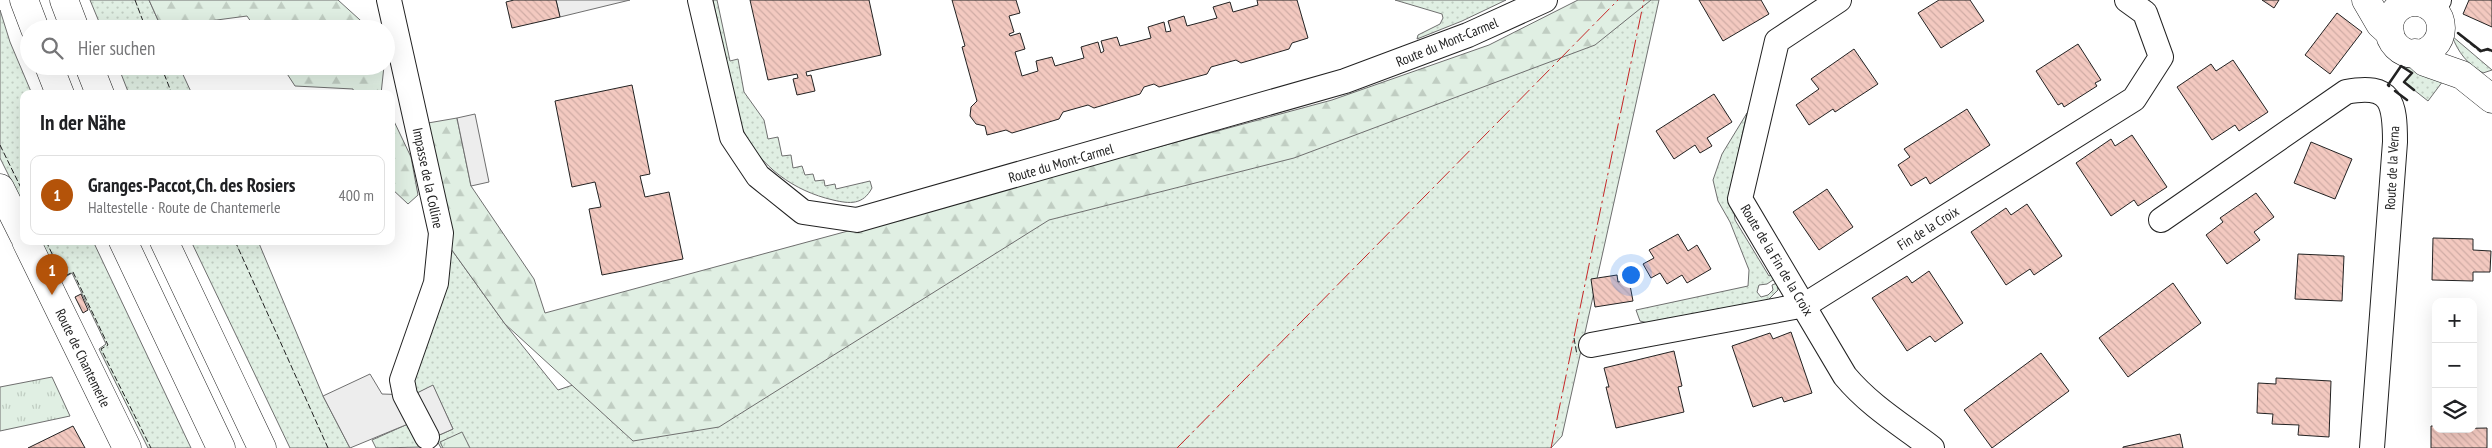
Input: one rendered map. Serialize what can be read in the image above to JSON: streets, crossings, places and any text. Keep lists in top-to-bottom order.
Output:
{
  "streets": {
    "main road": ["Route de Chantemerle"],
    "street": [
      "Route du Mont-Carmel",
      "Route de la Verna",
      "Impasse de la Colline",
      "Fin de la Croix",
      "Route de la Fin de la Croix"
    ]
  },
  "crossings": [
    ["Fin de la Croix", "Route de la Fin de la Croix"]
  ],
  "page": {
    "search": "Hier suchen",
    "heading": "In der Nähe",
    "list": [
      {
        "mark": "1",
        "name": "Granges-Paccot,Ch. des Rosiers",
        "note": "Haltestelle · Route de Chantemerle",
        "value": "400 m"
      }
    ],
    "pins": "1",
    "map_buttons": ["+", "−"]
  }
}
